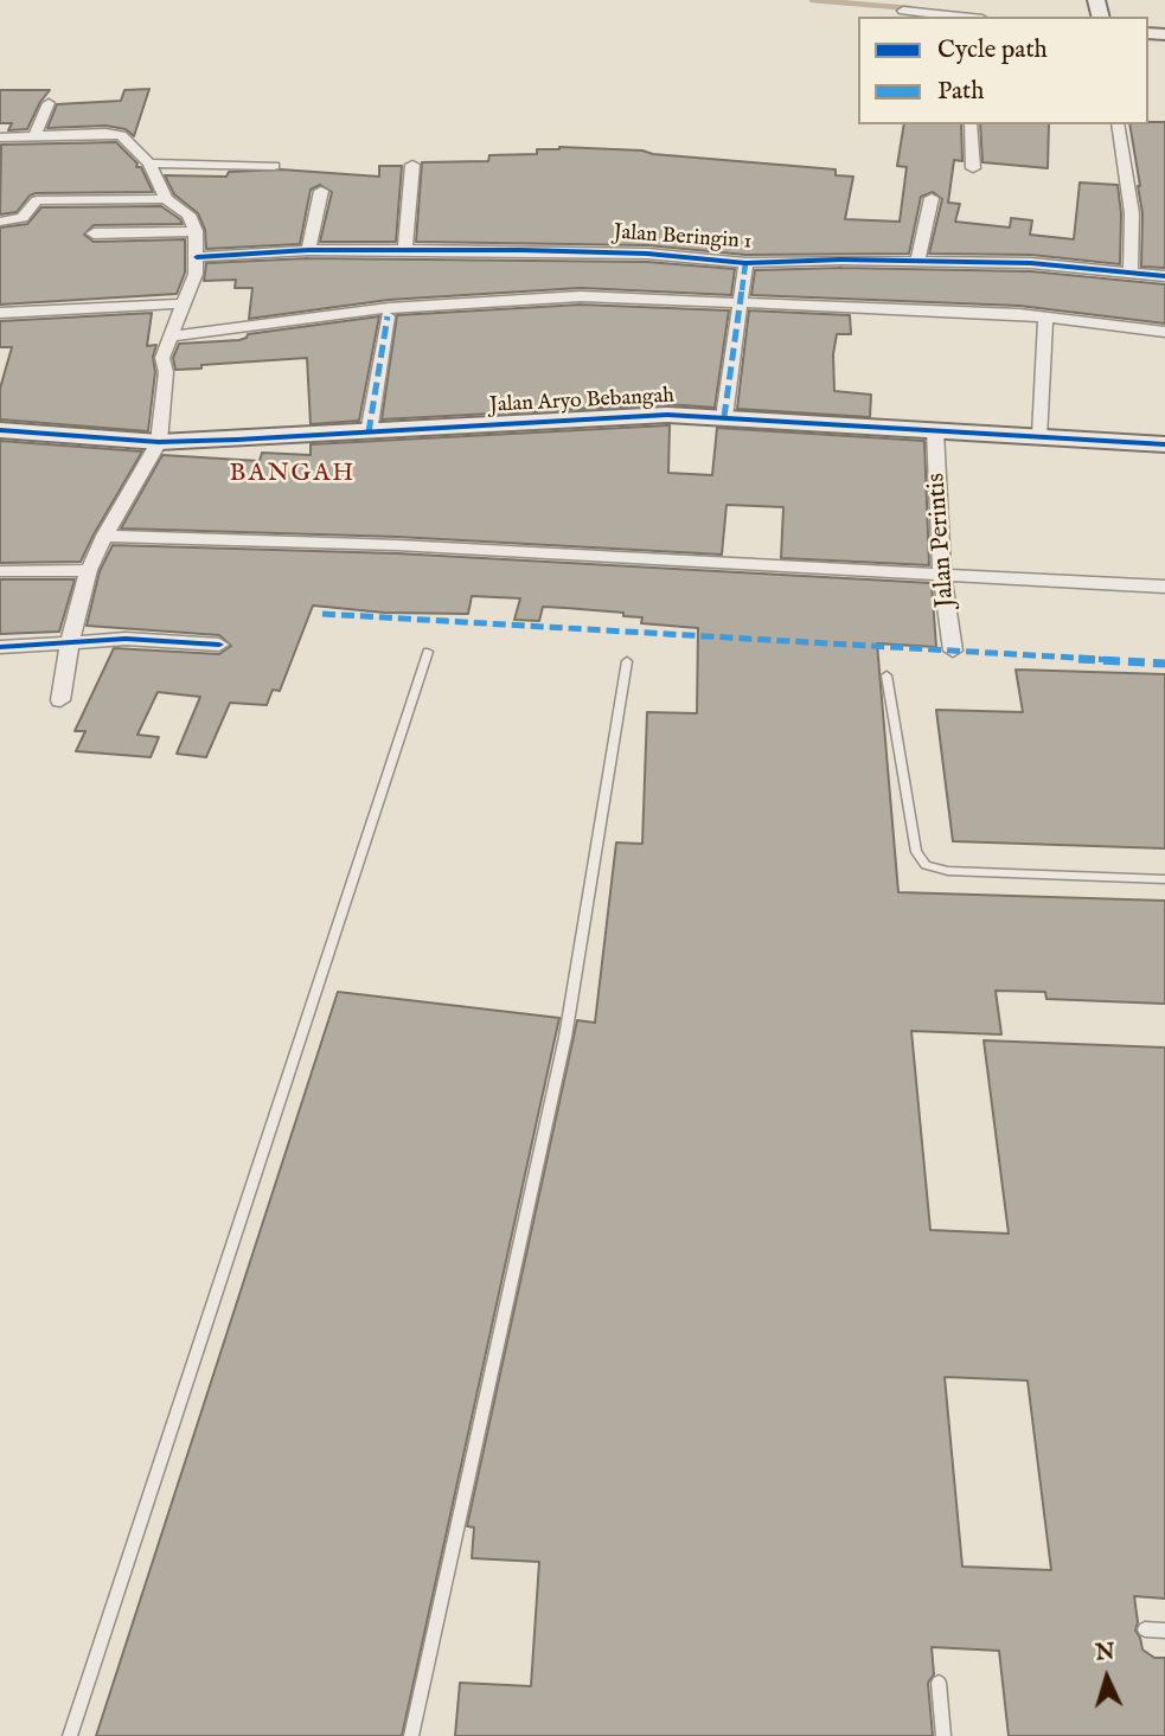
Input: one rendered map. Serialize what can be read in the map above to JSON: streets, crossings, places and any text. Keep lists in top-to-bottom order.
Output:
{
  "streets": {
    "street": ["Jalan Beringin 1", "Jalan Aryo Bebangah", "Jalan Perintis"]
  },
  "crossings": [
    ["Jalan Aryo Bebangah", "Jalan Perintis"]
  ],
  "districts": ["BANGAH"],
  "legend": ["Cycle path", "Path"],
  "north": "top"
}
